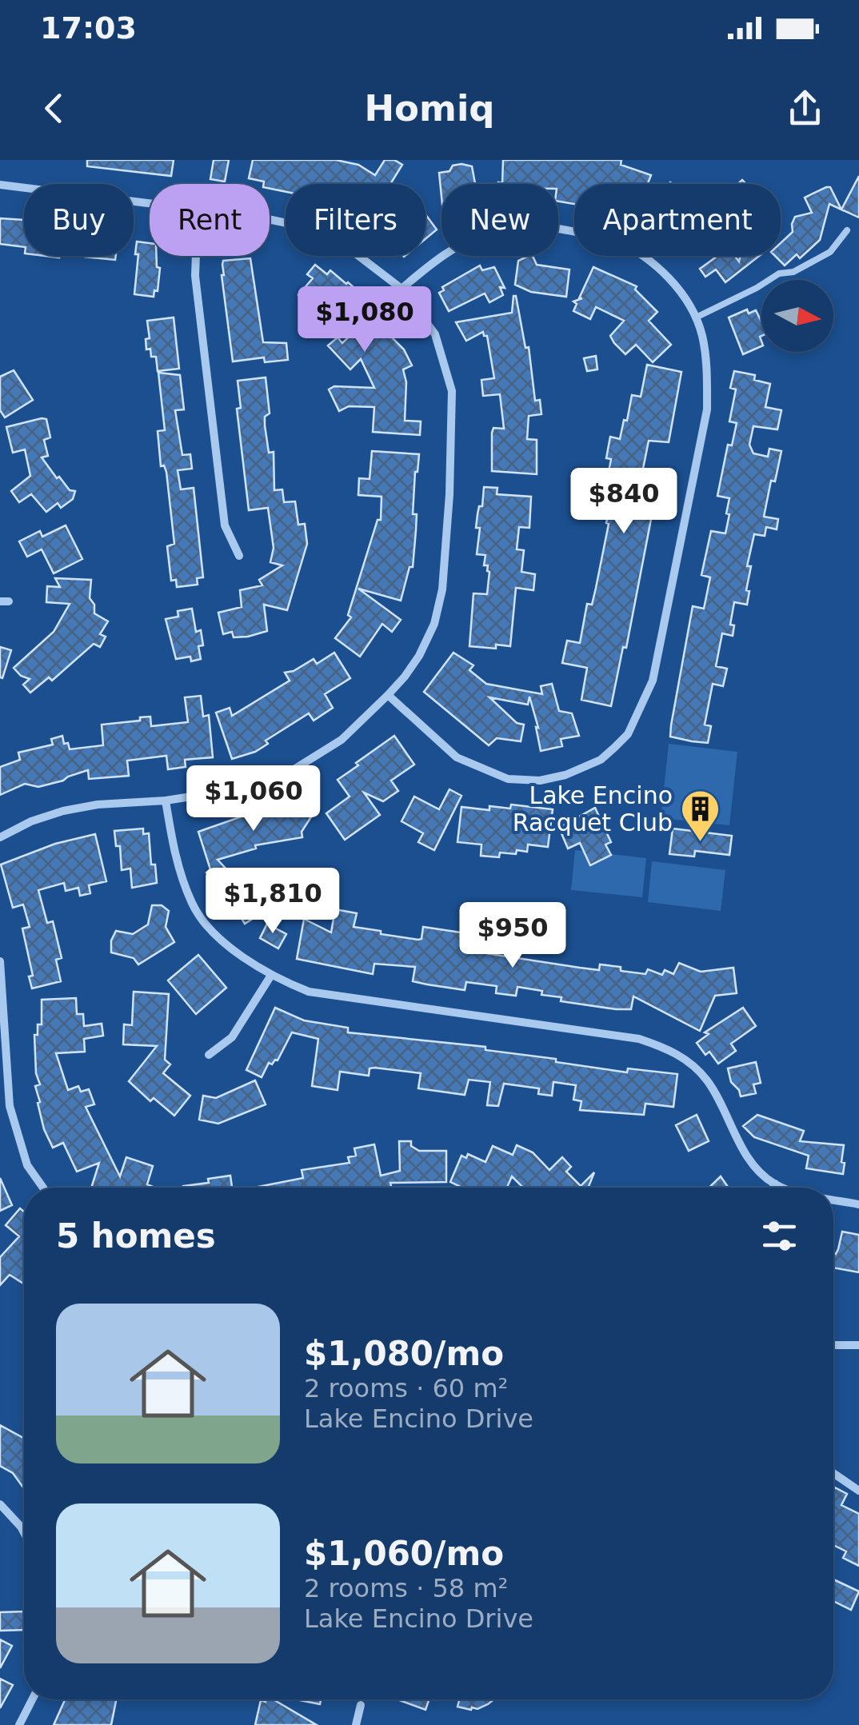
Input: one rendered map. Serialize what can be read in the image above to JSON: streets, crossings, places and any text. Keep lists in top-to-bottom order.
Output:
{
  "places": {
    "building": ["Lake Encino Racquet Club"]
  },
  "north": "right",
  "page": {
    "status": "17:03",
    "header": "Homiq",
    "chip": [
      "Buy",
      "Rent",
      "Filters",
      "New",
      "Apartment"
    ],
    "price": [
      "$1,080",
      "$840",
      "$1,060",
      "$1,810",
      "$950"
    ],
    "heading": "5 homes",
    "list": [
      {
        "name": "$1,080/mo",
        "note": "2 rooms · 60 m² · Lake Encino Drive"
      },
      {
        "name": "$1,060/mo",
        "note": "2 rooms · 58 m² · Lake Encino Drive"
      }
    ]
  }
}
